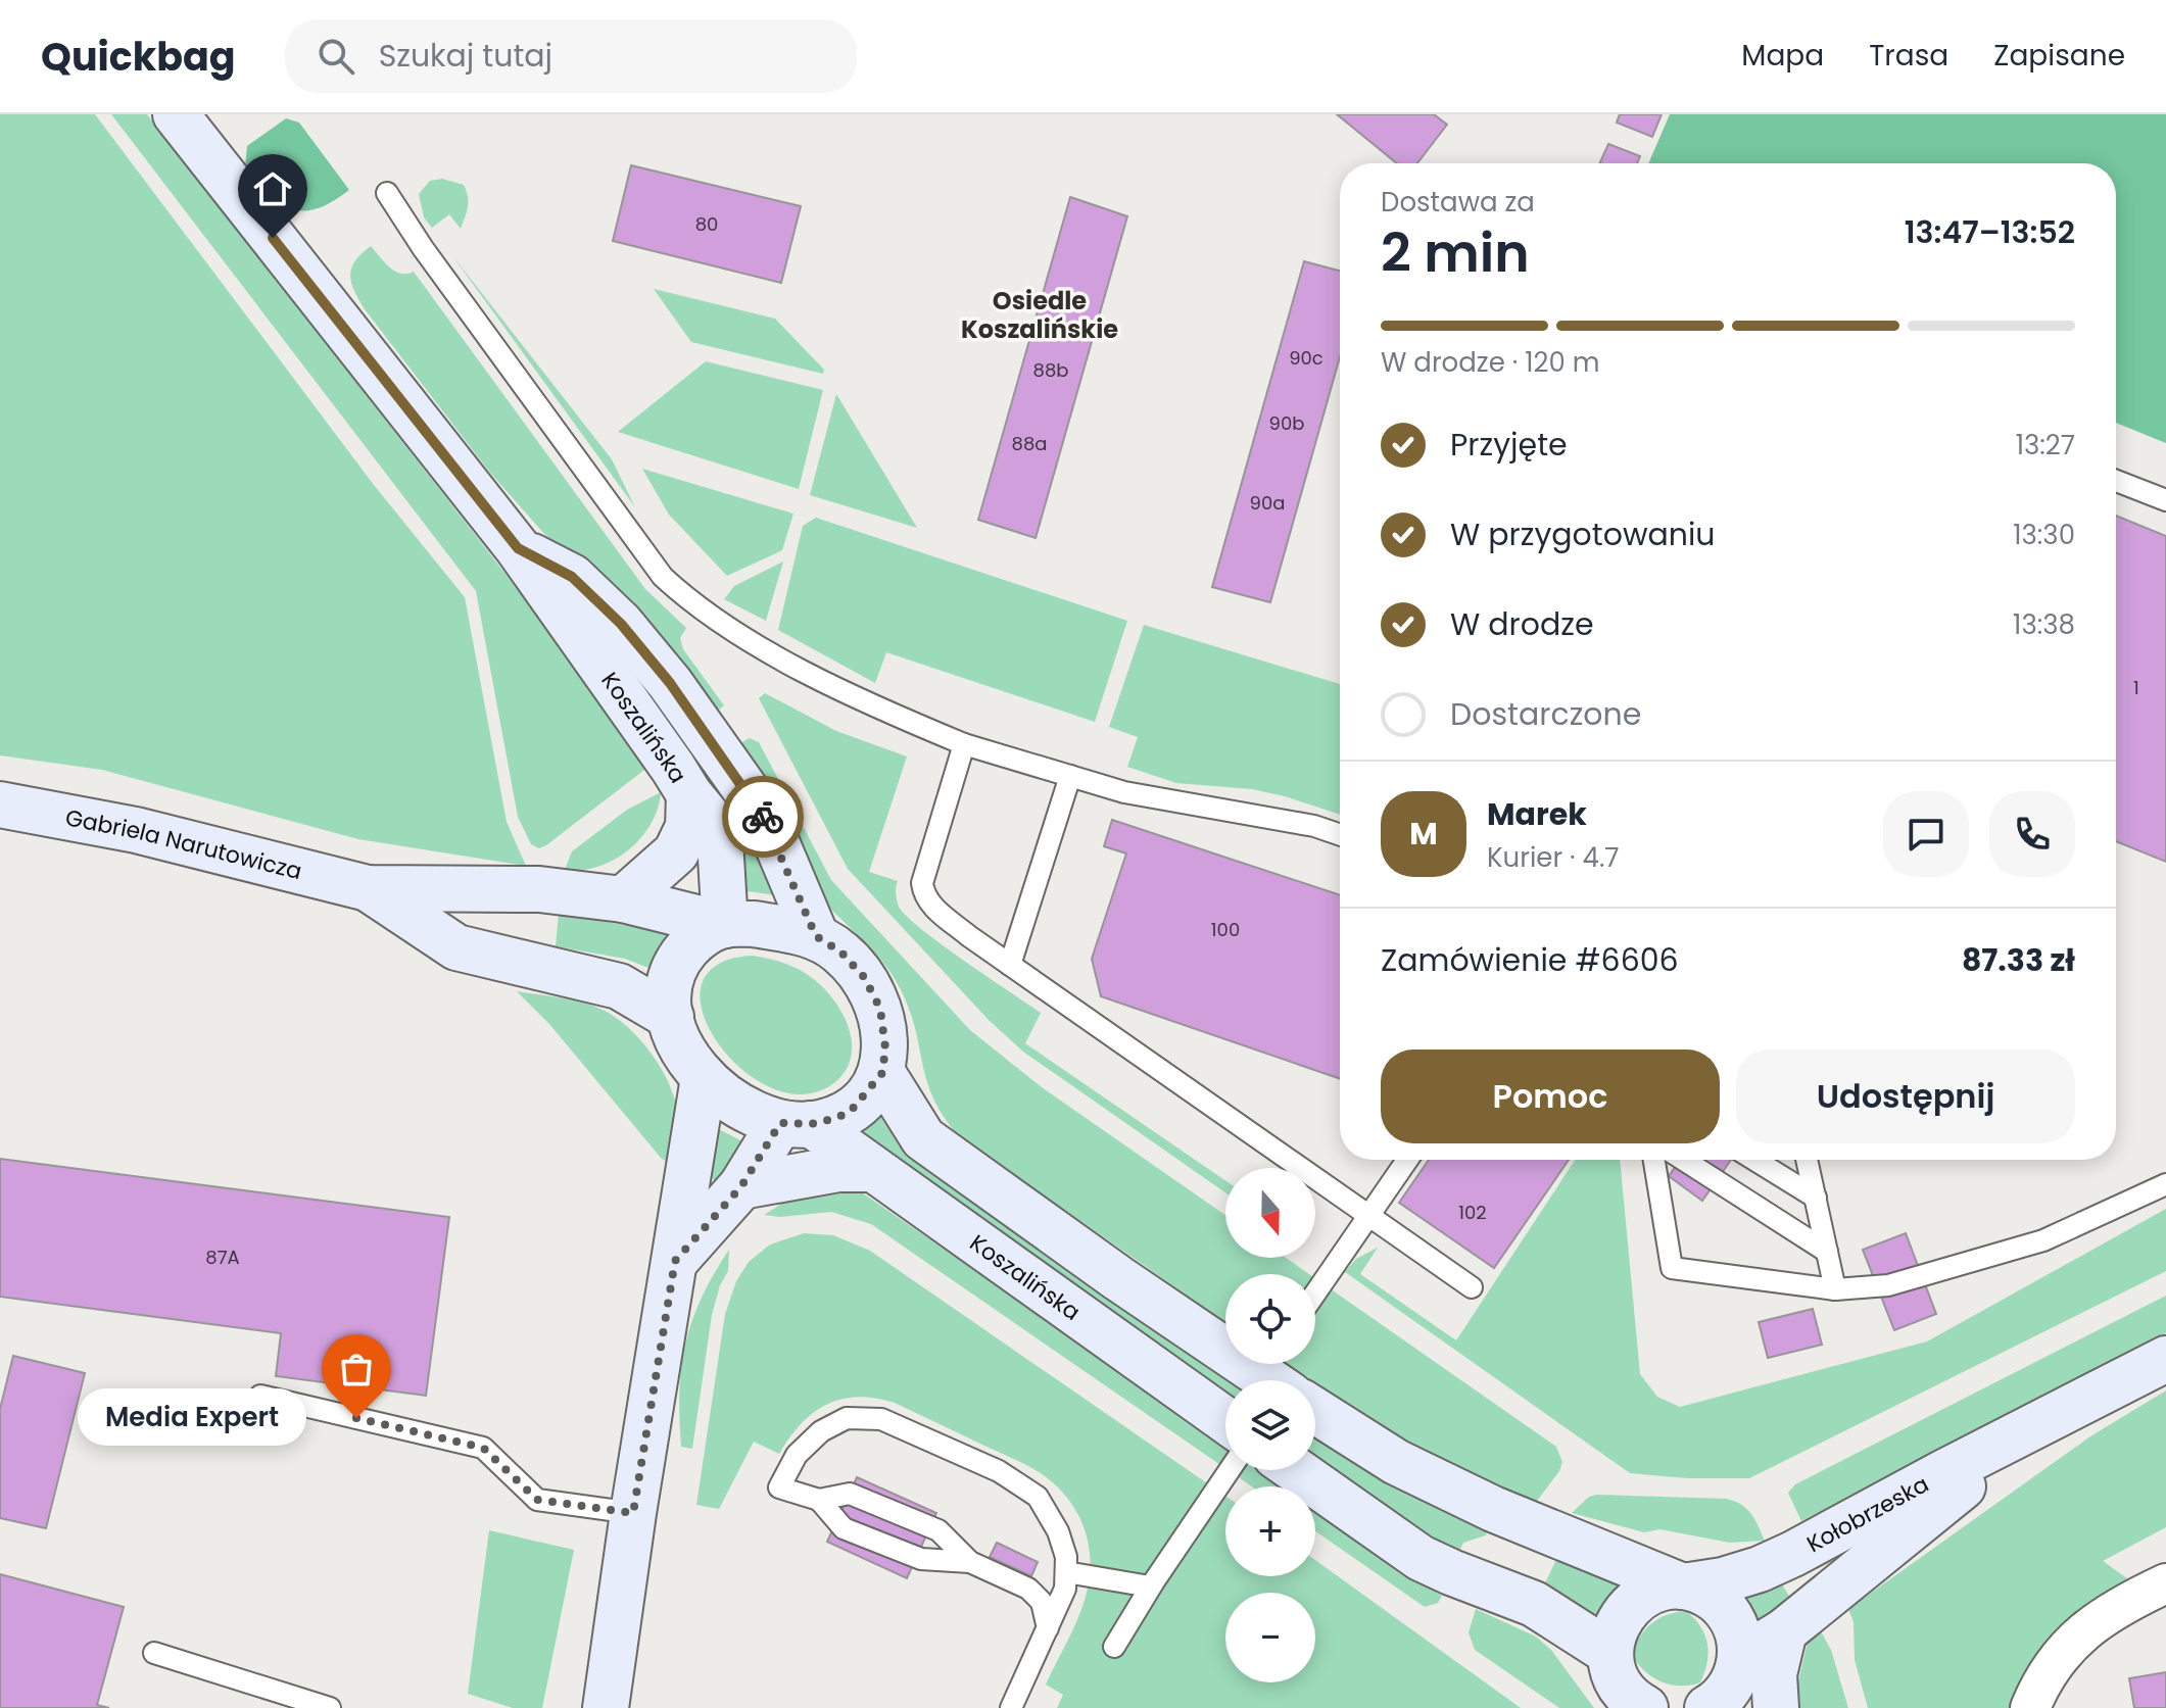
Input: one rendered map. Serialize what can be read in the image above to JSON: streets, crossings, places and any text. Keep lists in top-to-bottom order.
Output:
{
  "streets": {
    "main road": ["Koszalińska", "Gabriela Narutowicza", "Kołobrzeska"]
  },
  "crossings": [
    ["Koszalińska", "Gabriela Narutowicza"]
  ],
  "districts": ["Osiedle Koszalińskie"],
  "places": ["Media Expert"],
  "house_numbers": [
    "80",
    "90c",
    "88b",
    "90b",
    "88a",
    "90a",
    "1",
    "100",
    "102",
    "87A"
  ],
  "north": "bottom",
  "page": {
    "header": "Quickbag",
    "search": "Szukaj tutaj",
    "nav": ["Mapa", "Trasa", "Zapisane"],
    "heading": ["2 min", "Dostawa za", "13:47–13:52"],
    "panel": [
      "Marek",
      "Kurier · 4.7",
      "Zamówienie #6606",
      "87.33 zł"
    ],
    "bar": "W drodze · 120 m",
    "list": [
      ["Przyjęte", "13:27"],
      ["W przygotowaniu", "13:30"],
      ["W drodze", "13:38"],
      "Dostarczone"
    ],
    "round": "M",
    "buttons": ["Pomoc", "Udostępnij"],
    "map_buttons": ["+", "−"],
    "bubble": "Media Expert"
  }
}
